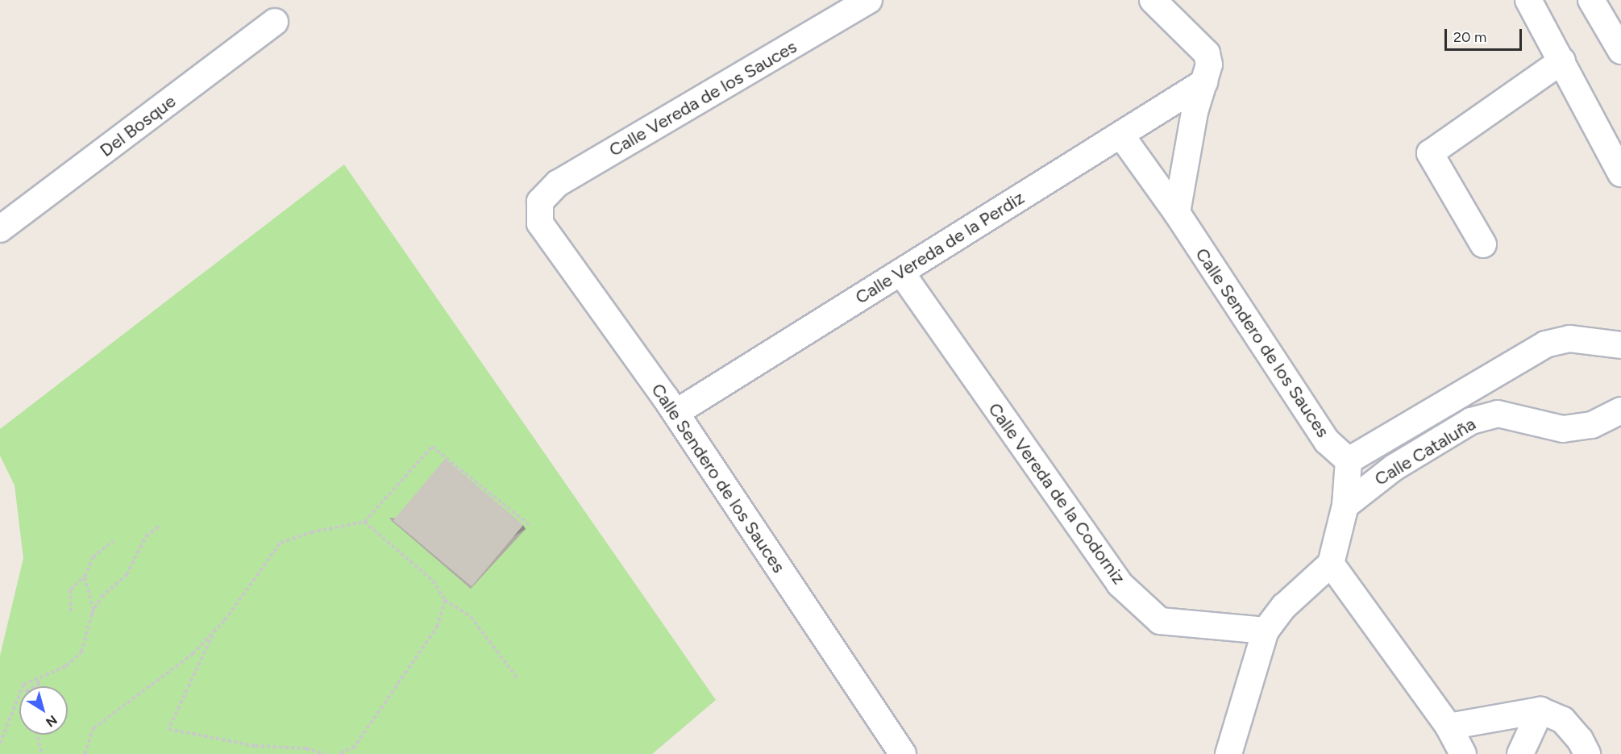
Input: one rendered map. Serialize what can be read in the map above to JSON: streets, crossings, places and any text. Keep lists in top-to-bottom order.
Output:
{
  "streets": {
    "street": [
      "Calle Vereda de los Sauces",
      "Del Bosque",
      "Calle Vereda de la Perdiz",
      "Calle Sendero de los Sauces",
      "Calle Cataluña",
      "Calle Vereda de la Codorniz"
    ]
  },
  "crossings": [
    ["Calle Vereda de los Sauces", "Calle Sendero de los Sauces"],
    ["Calle Vereda de la Perdiz", "Calle Sendero de los Sauces"],
    ["Calle Vereda de la Perdiz", "Calle Vereda de la Codorniz"],
    ["Calle Sendero de los Sauces", "Calle Cataluña"]
  ],
  "scale_bar": "20 m",
  "north": "bottom right"
}
